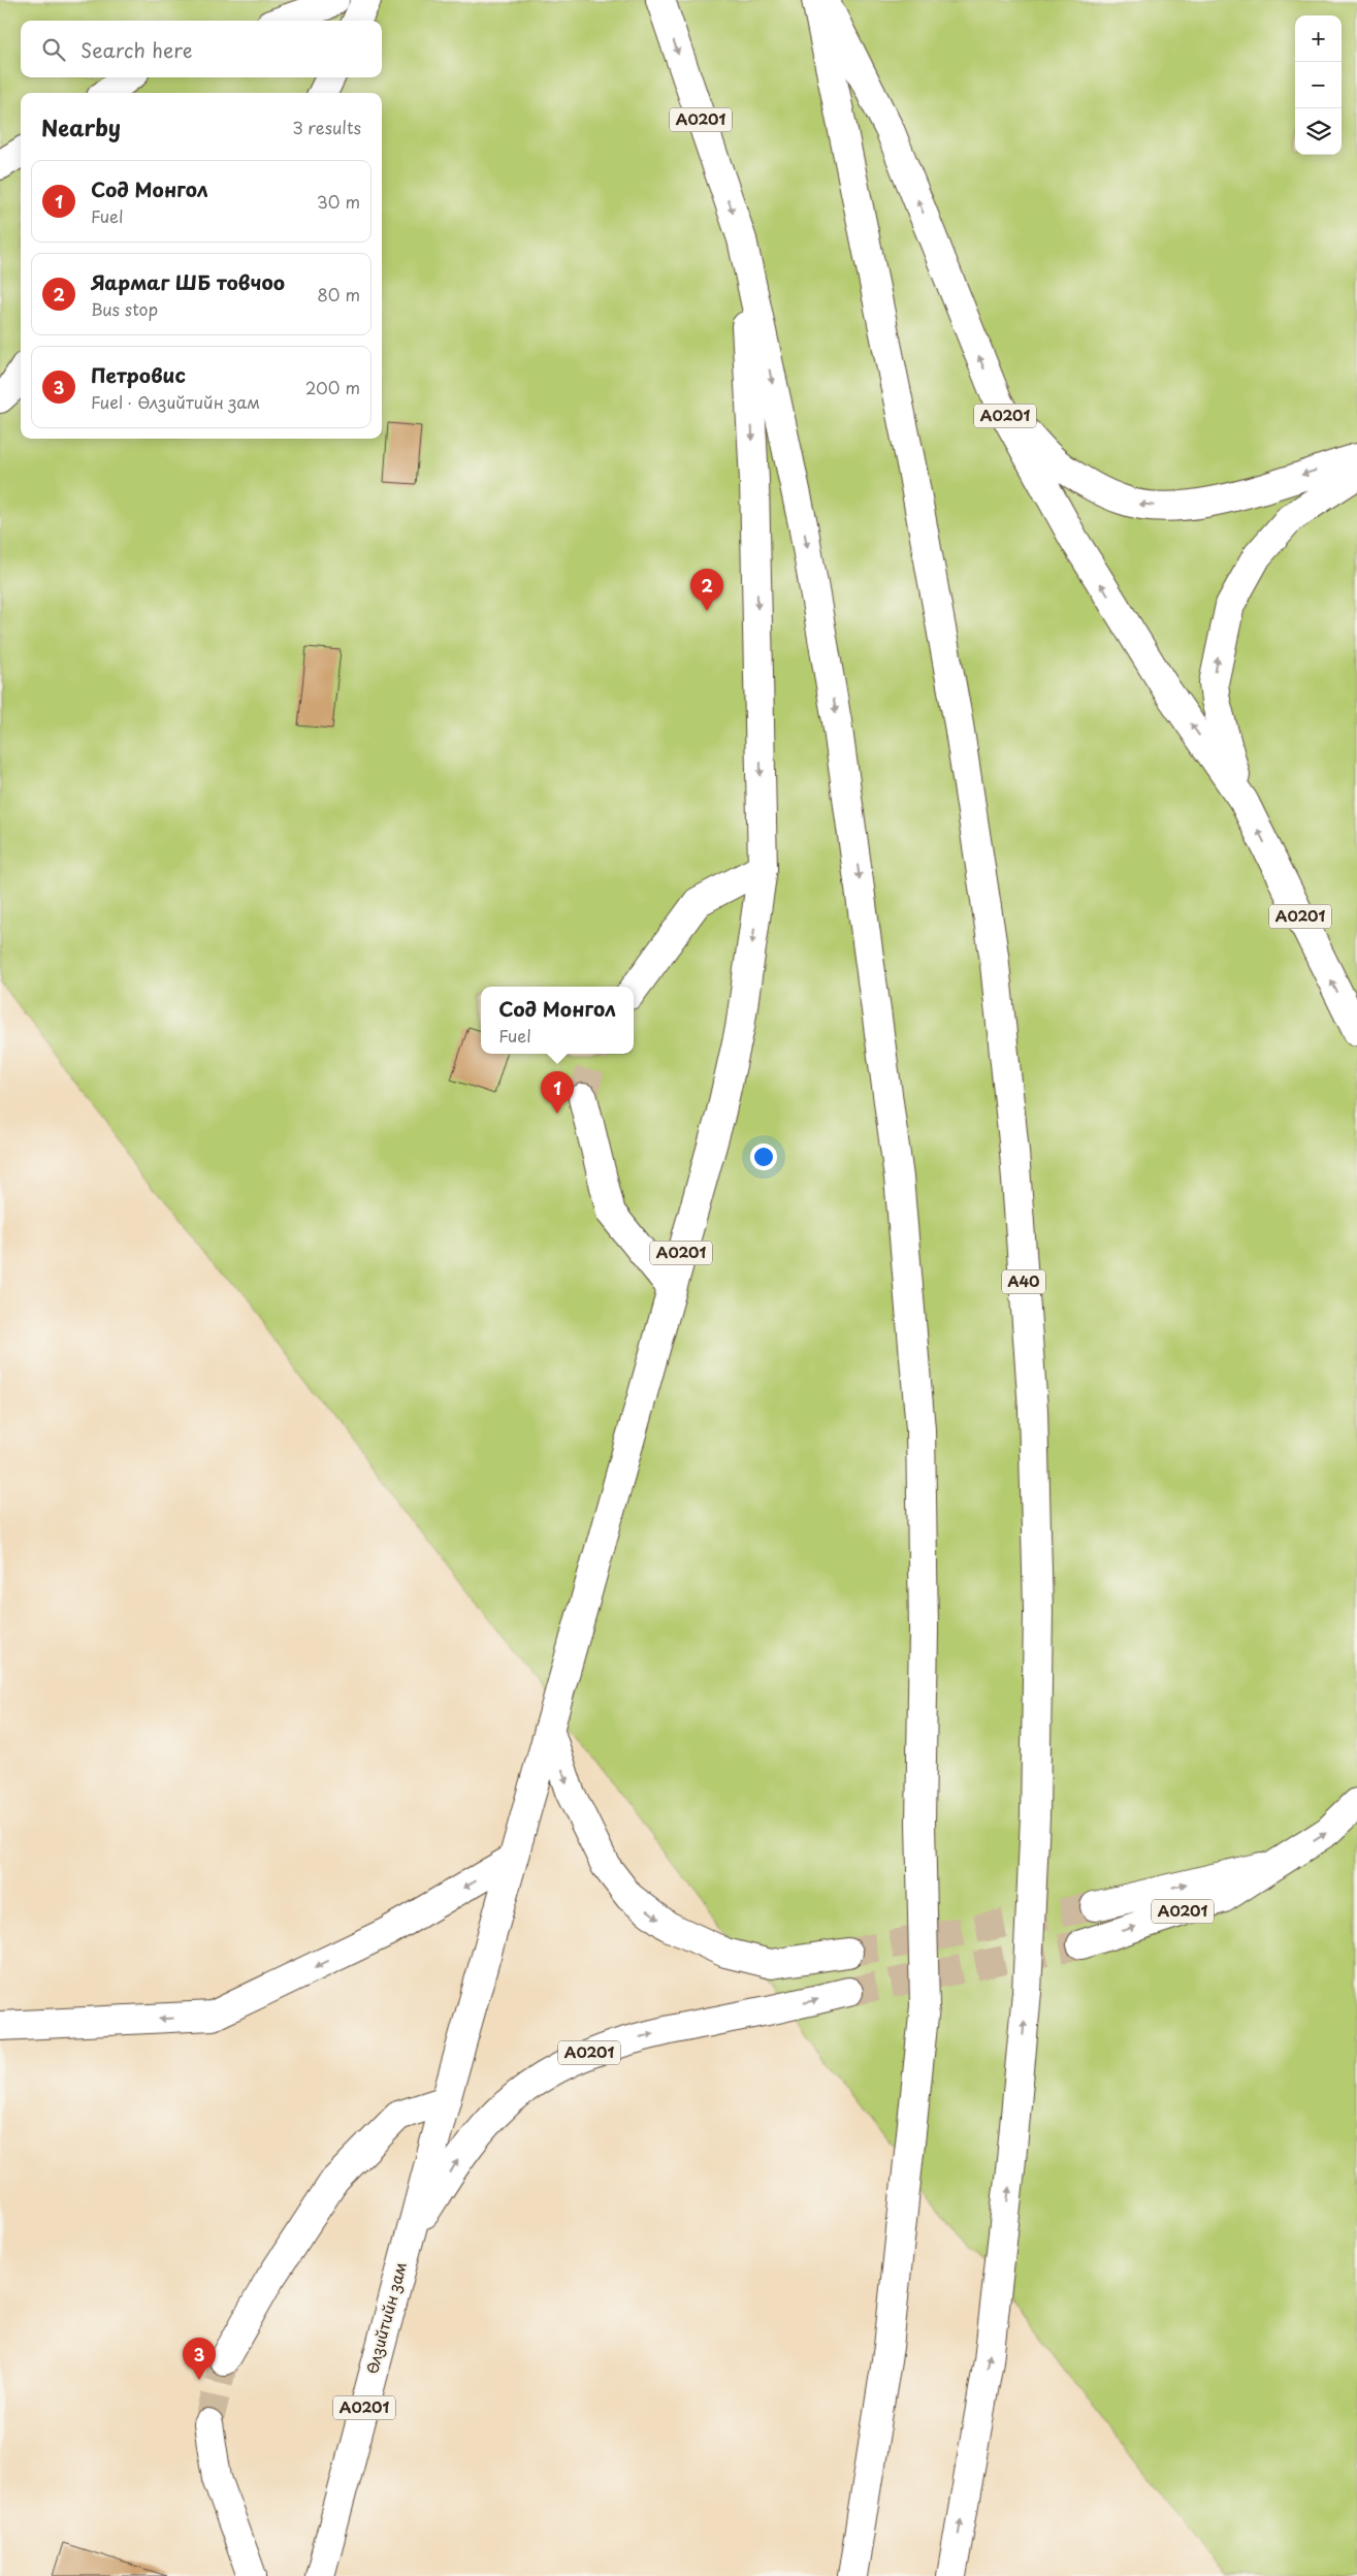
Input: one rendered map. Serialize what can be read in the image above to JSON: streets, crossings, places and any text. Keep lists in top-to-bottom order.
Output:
{
  "streets": {
    "main road": ["A0201", "A40", "Өлзийтийн зам"]
  },
  "crossings": [
    ["A0201", "Өлзийтийн зам"]
  ],
  "page": {
    "map_buttons": ["+", "−"],
    "search": "Search here",
    "heading": ["Nearby", "3 results"],
    "list": [
      {
        "mark": "1",
        "name": "Сод Монгол",
        "note": "Fuel",
        "value": "30 m"
      },
      {
        "mark": "2",
        "name": "Яармаг ШБ товчоо",
        "note": "Bus stop",
        "value": "80 m"
      },
      {
        "mark": "3",
        "name": "Петровис",
        "note": "Fuel · Өлзийтийн зам",
        "value": "200 m"
      }
    ],
    "pins": ["2", "1", "3"],
    "popup": ["Сод Монгол", "Fuel"]
  }
}
